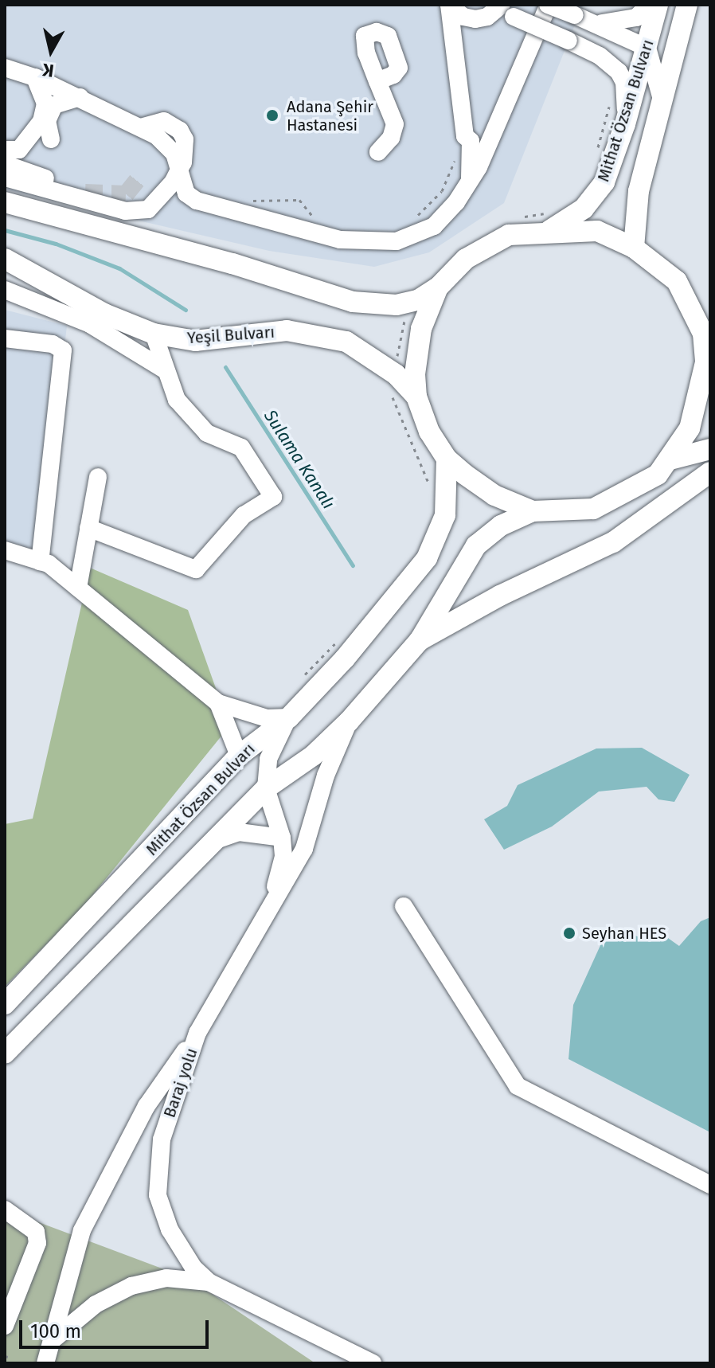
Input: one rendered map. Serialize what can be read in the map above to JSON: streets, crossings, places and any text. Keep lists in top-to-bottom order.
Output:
{
  "streets": {
    "main road": ["Mithat Özsan Bulvarı", "Yeşil Bulvarı"],
    "street": ["Baraj yolu"]
  },
  "water": ["Sulama Kanalı"],
  "places": ["Adana Şehir Hastanesi", "Seyhan HES"],
  "scale_bar": "100 m",
  "north": "bottom"
}
